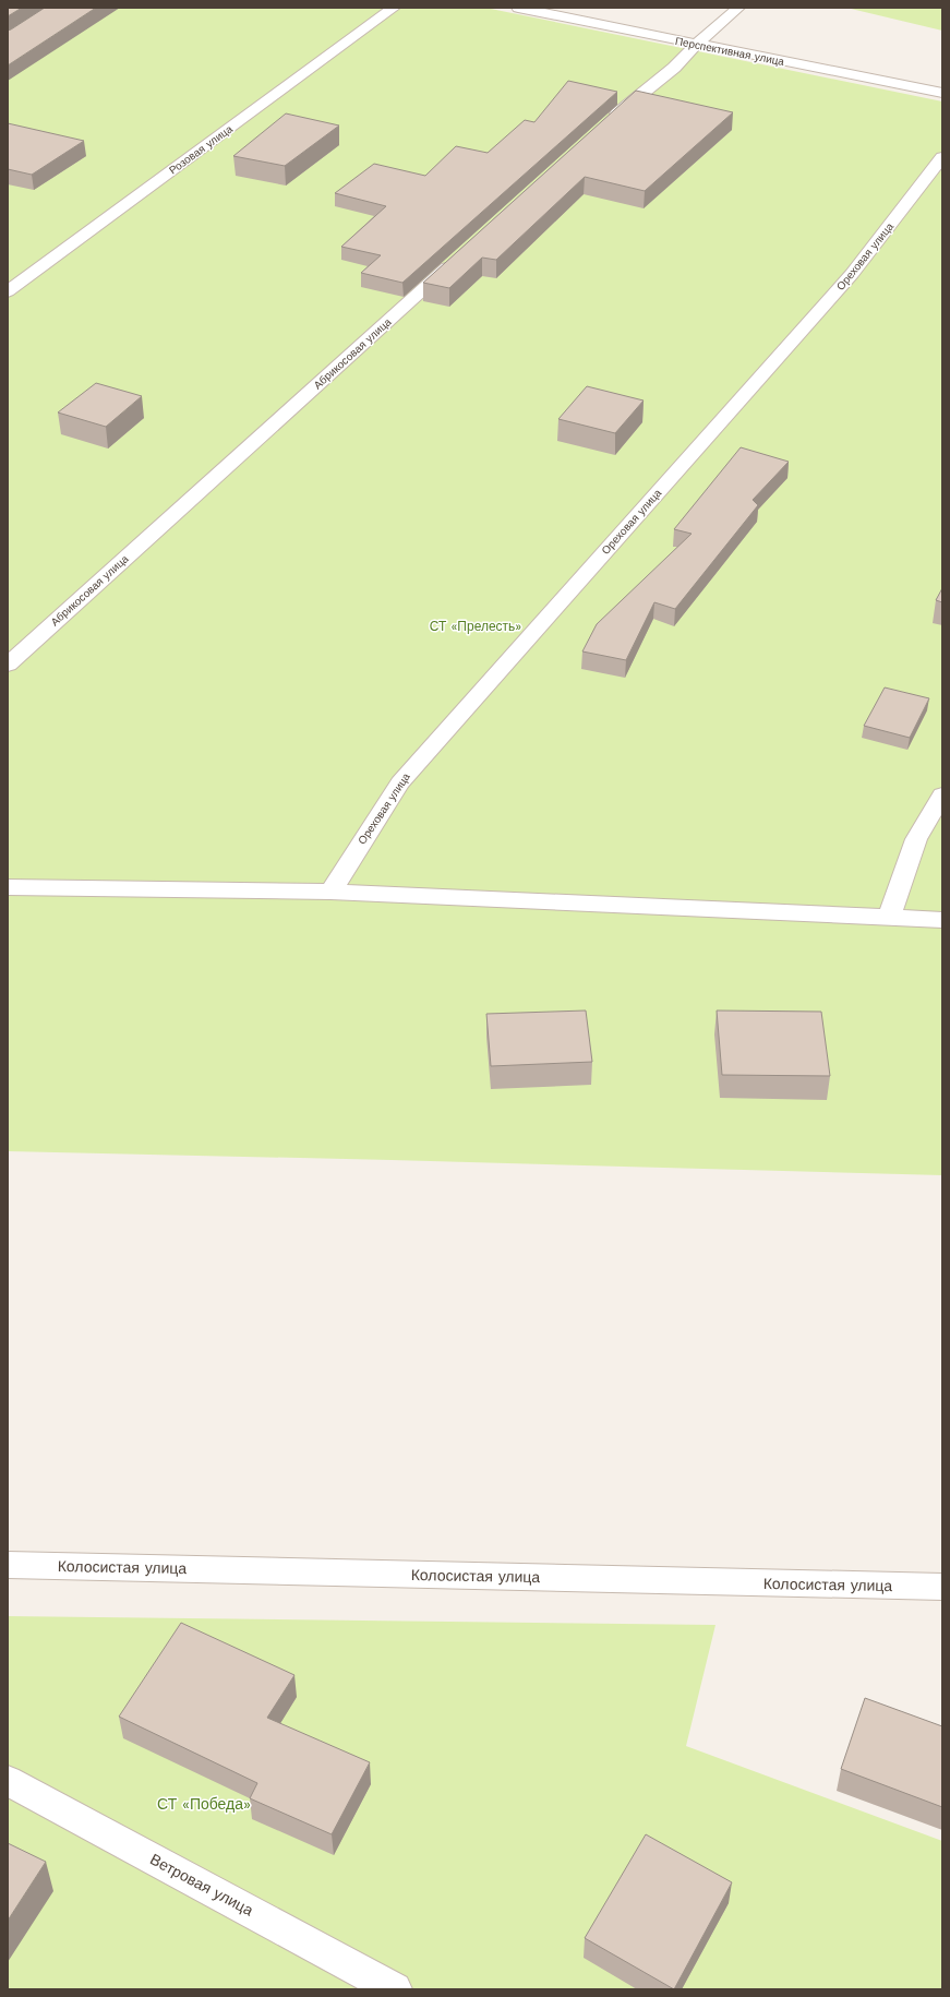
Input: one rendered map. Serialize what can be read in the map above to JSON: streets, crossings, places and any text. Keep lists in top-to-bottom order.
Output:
{
  "streets": {
    "street": [
      "Перспективная улица",
      "Розовая улица",
      "Ореховая улица",
      "Абрикосовая улица",
      "Колосистая улица",
      "Ветровая улица"
    ]
  },
  "parks": ["СТ «Прелесть»", "СТ «Победа»"]
}
